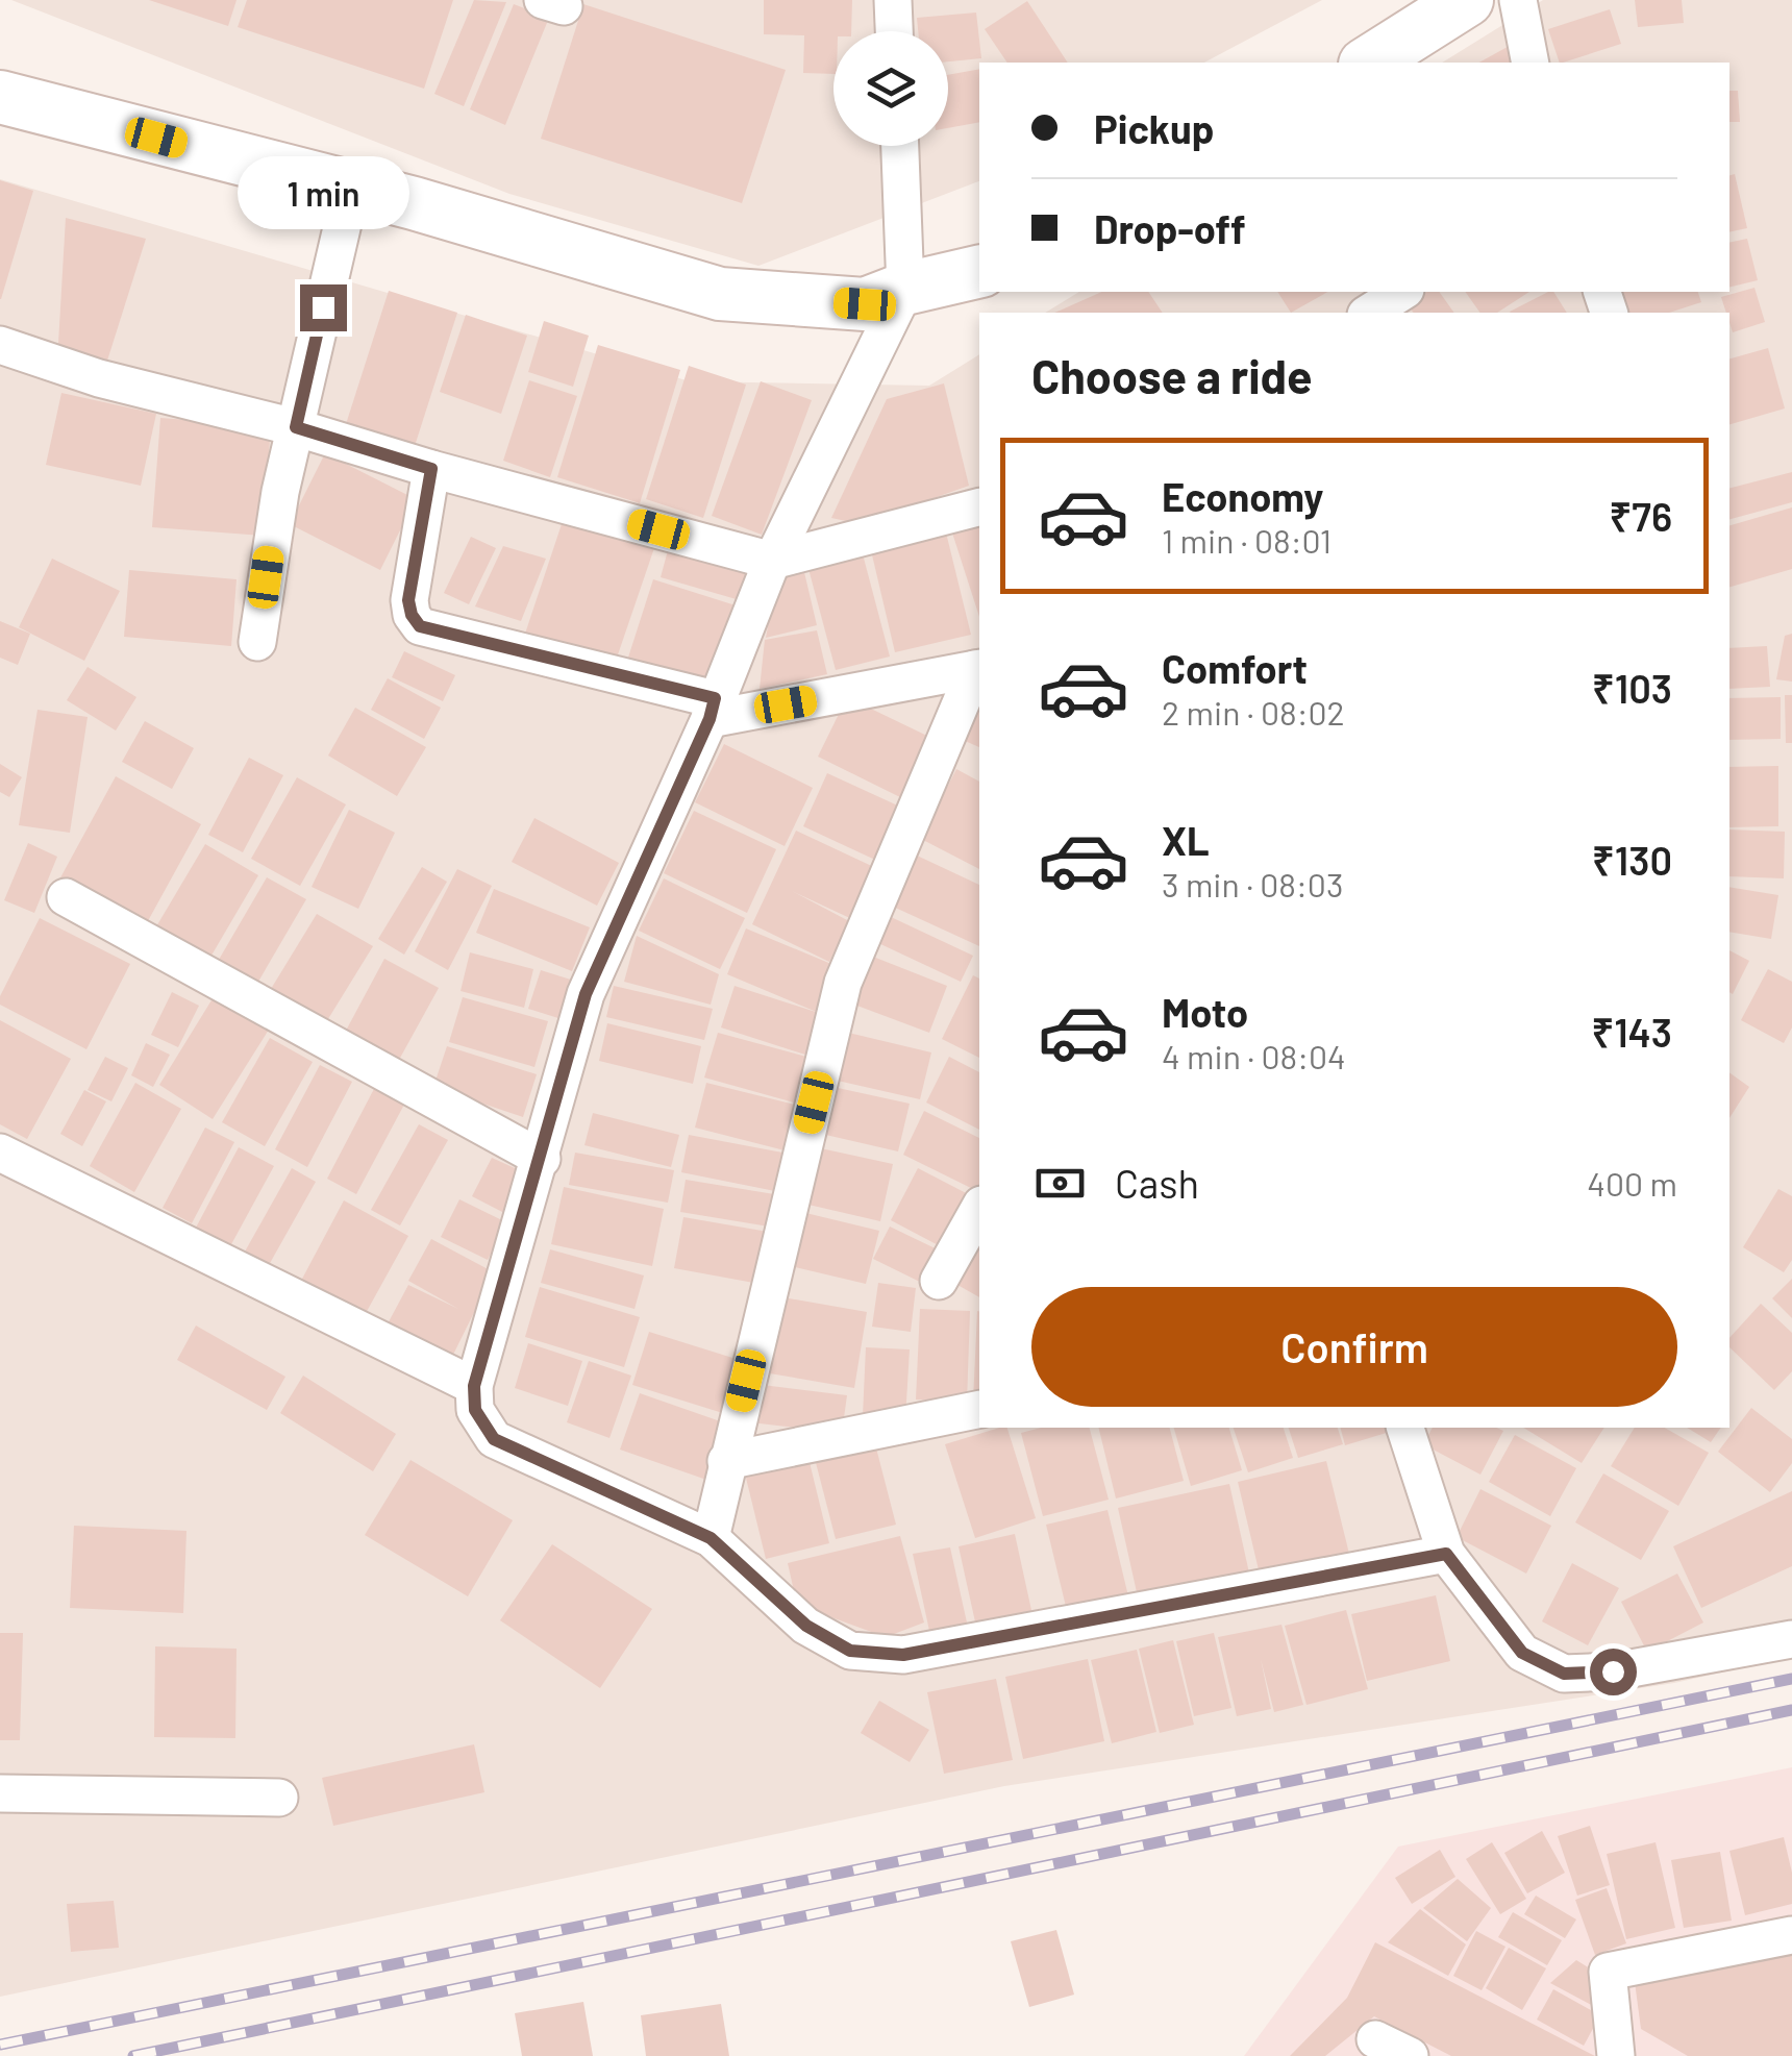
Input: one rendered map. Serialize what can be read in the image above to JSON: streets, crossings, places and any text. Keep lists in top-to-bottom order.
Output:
{
  "page": {
    "banner": ["Pickup", "Drop-off"],
    "bubble": "1 min",
    "heading": "Choose a ride",
    "list": [
      {
        "name": "Economy",
        "note": "1 min · 08:01",
        "value": "₹76"
      },
      {
        "name": "Comfort",
        "note": "2 min · 08:02",
        "value": "₹103"
      },
      {
        "name": "XL",
        "note": "3 min · 08:03",
        "value": "₹130"
      },
      {
        "name": "Moto",
        "note": "4 min · 08:04",
        "value": "₹143"
      }
    ],
    "pay": ["Cash", "400 m"],
    "buttons": "Confirm"
  }
}
